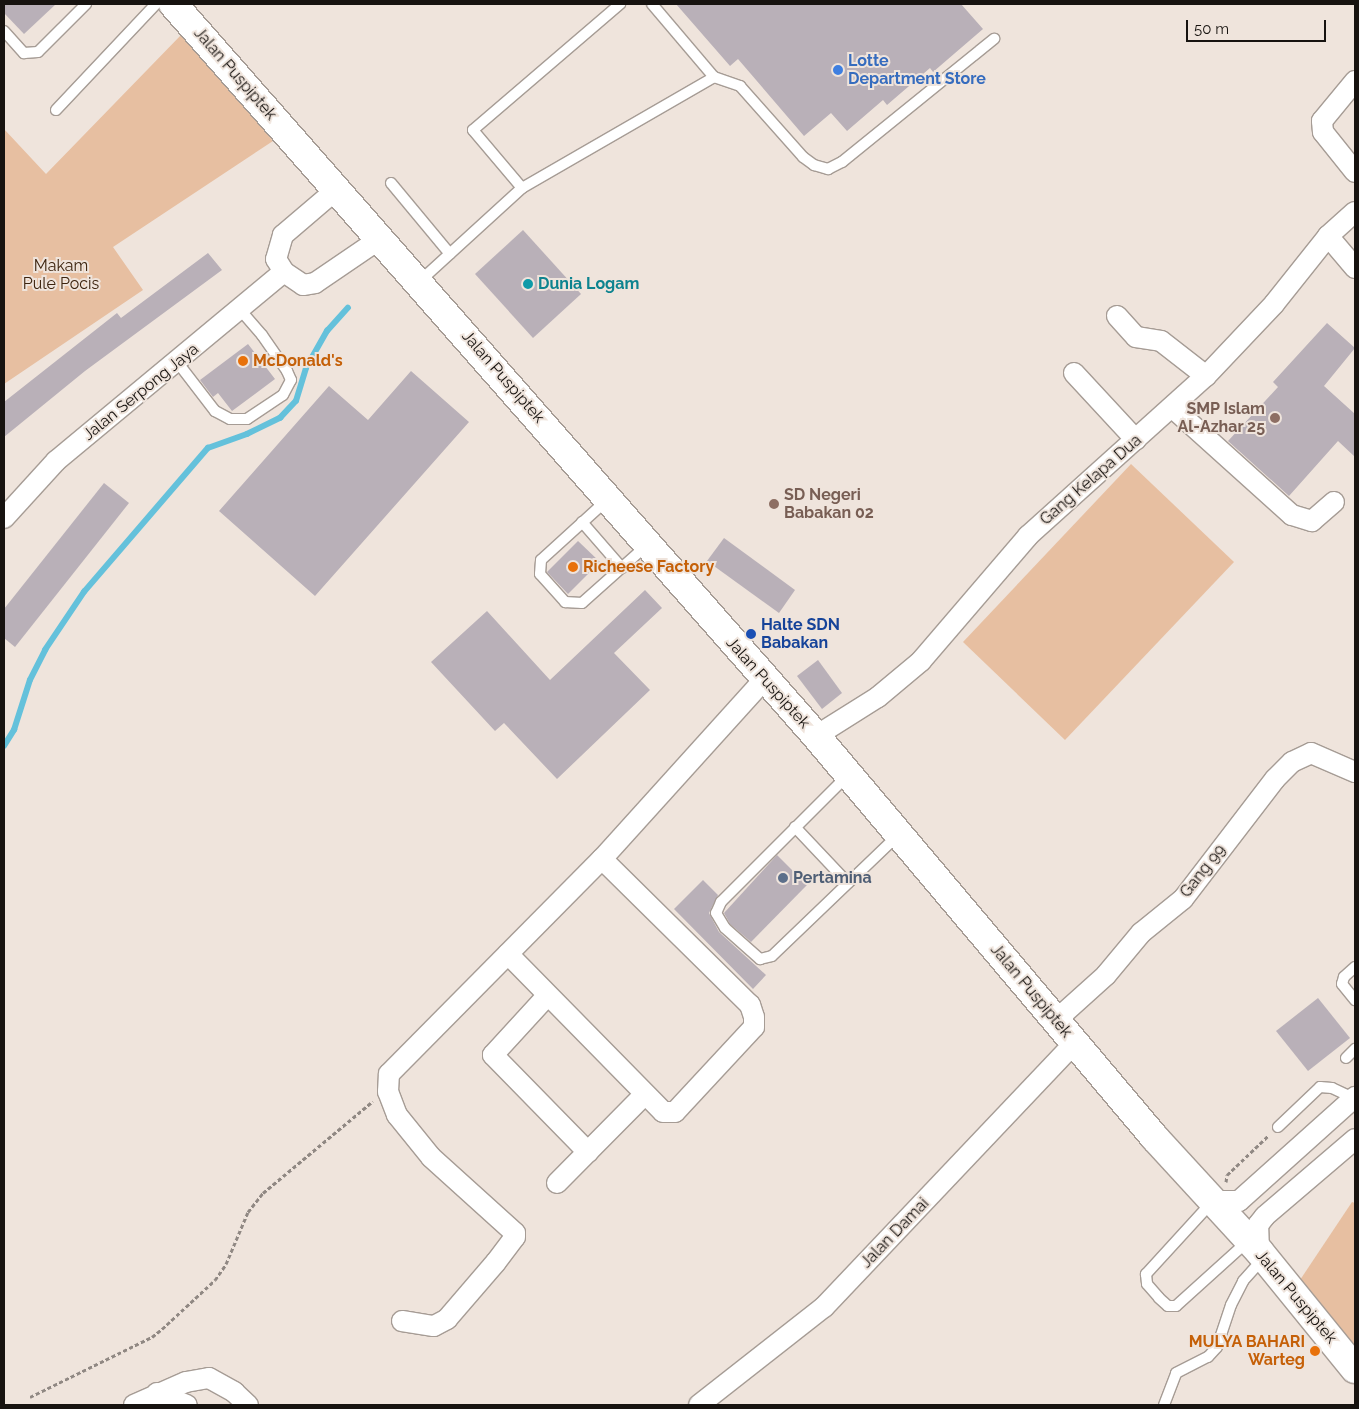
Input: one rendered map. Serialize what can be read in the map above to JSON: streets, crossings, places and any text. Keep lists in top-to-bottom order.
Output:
{
  "streets": {
    "main road": ["Jalan Puspiptek"],
    "street": [
      "Jalan Serpong Jaya",
      "Gang Kelapa Dua",
      "Gang 99",
      "Jalan Damai"
    ]
  },
  "crossings": [
    ["Jalan Puspiptek", "Gang Kelapa Dua"],
    ["Jalan Puspiptek", "Gang 99"],
    ["Jalan Puspiptek", "Jalan Damai"]
  ],
  "parks": ["Makam Pule Pocis"],
  "places": [
    "Lotte Department Store",
    "Dunia Logam",
    "McDonald's",
    "SMP Islam Al-Azhar 25",
    "SD Negeri Babakan 02",
    "Richeese Factory",
    "Halte SDN Babakan",
    "Pertamina",
    "MULYA BAHARI Warteg"
  ],
  "scale_bar": "50 m"
}
